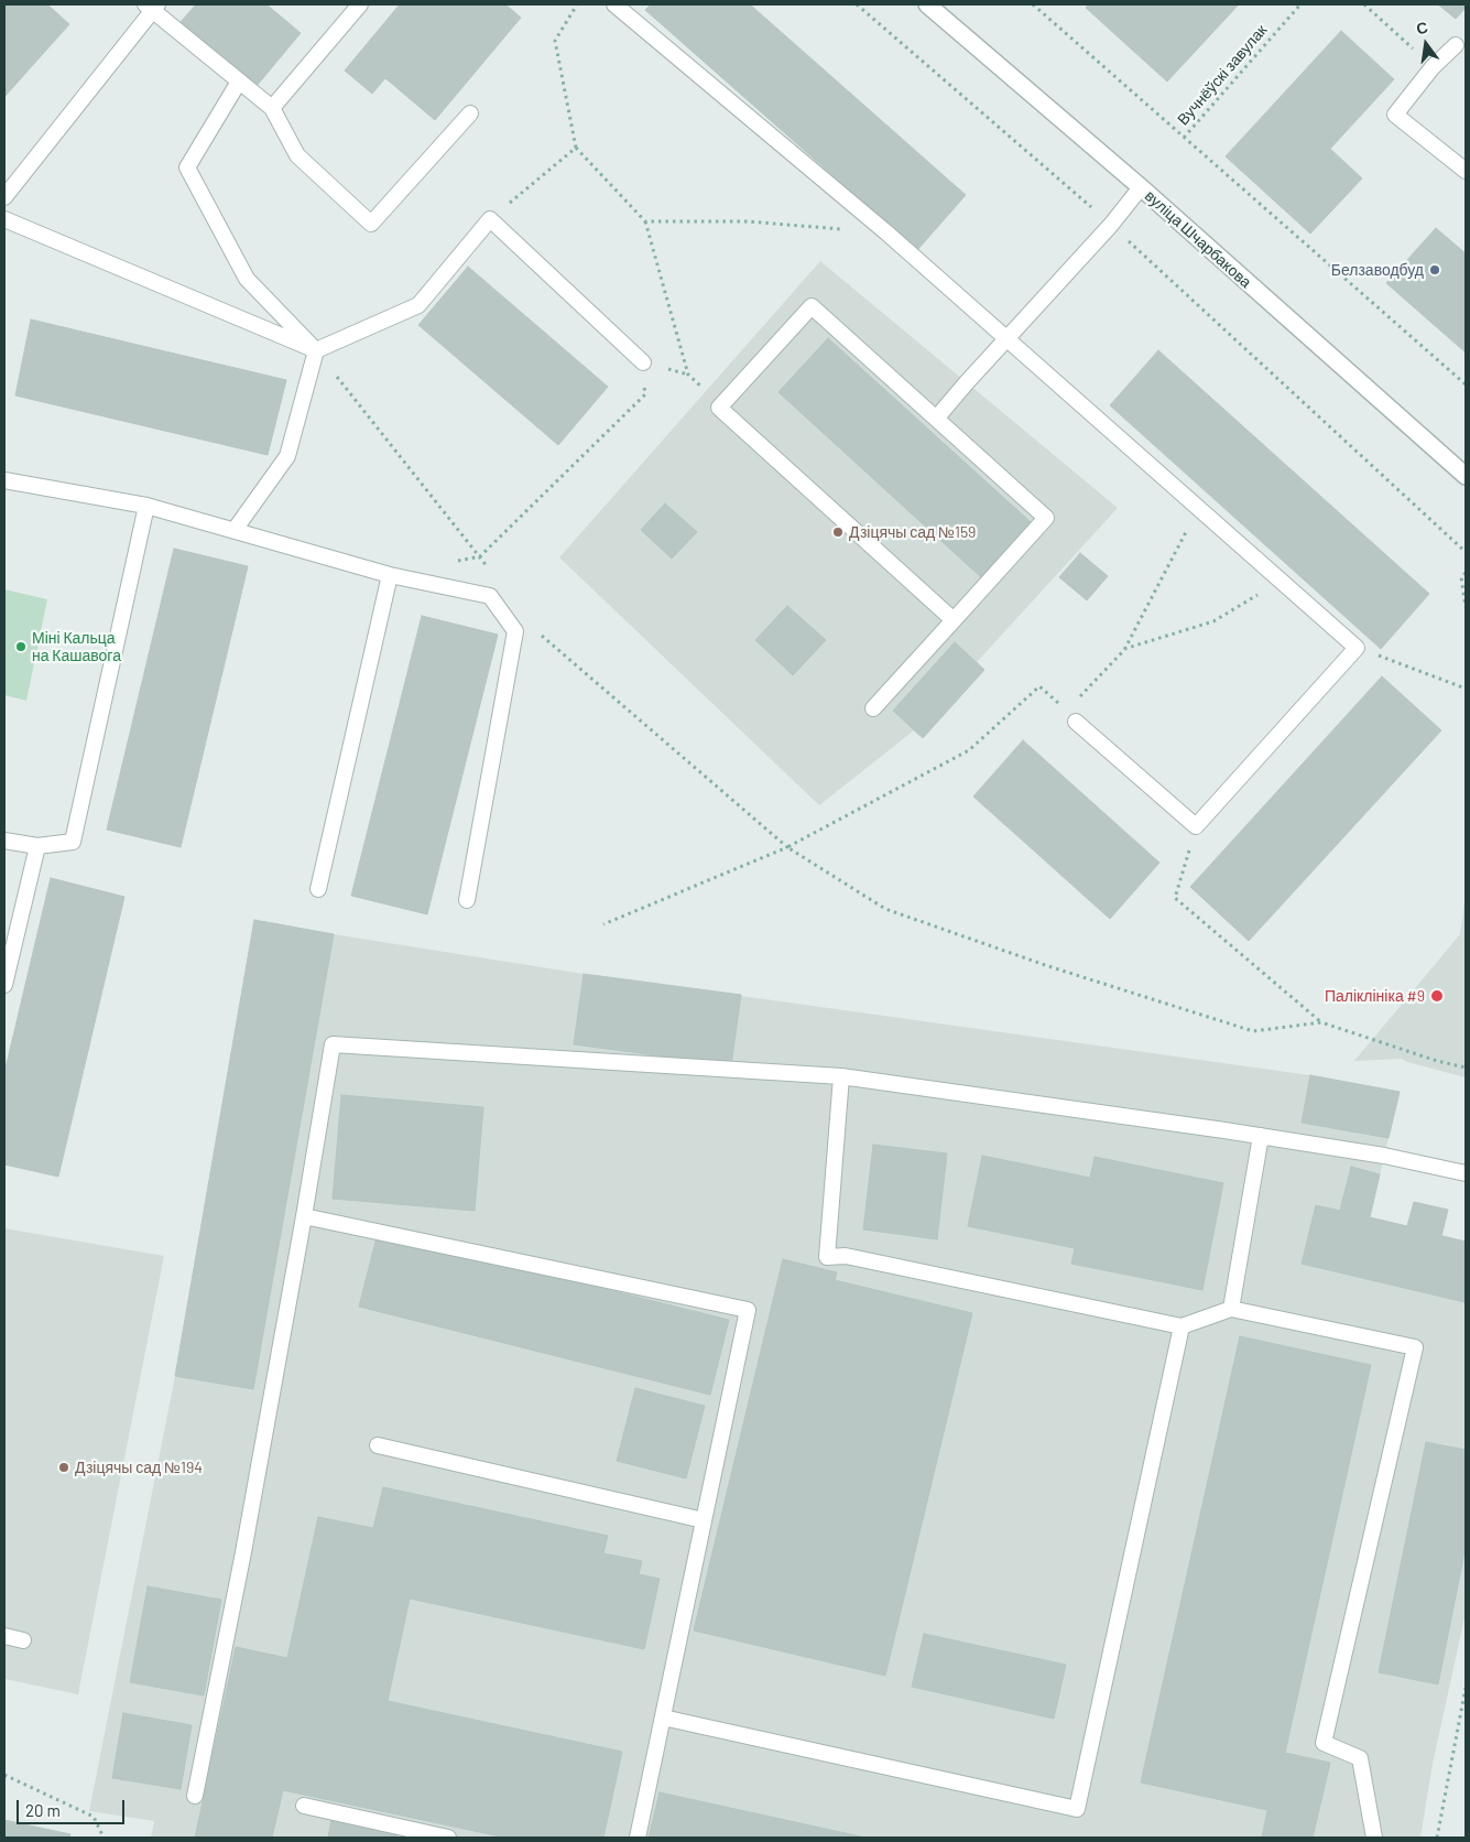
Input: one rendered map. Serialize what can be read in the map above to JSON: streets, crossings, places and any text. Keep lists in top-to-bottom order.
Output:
{
  "streets": {
    "street": ["вуліца Шчарбакова"],
    "path": ["Вучнёўскі завулак"]
  },
  "places": [
    "Белзаводбуд",
    "Дзіцячы сад №159",
    "Міні Кальца на Кашавога",
    "Паліклініка #9",
    "Дзіцячы сад №194"
  ],
  "scale_bar": "20 m",
  "north": "top"
}
